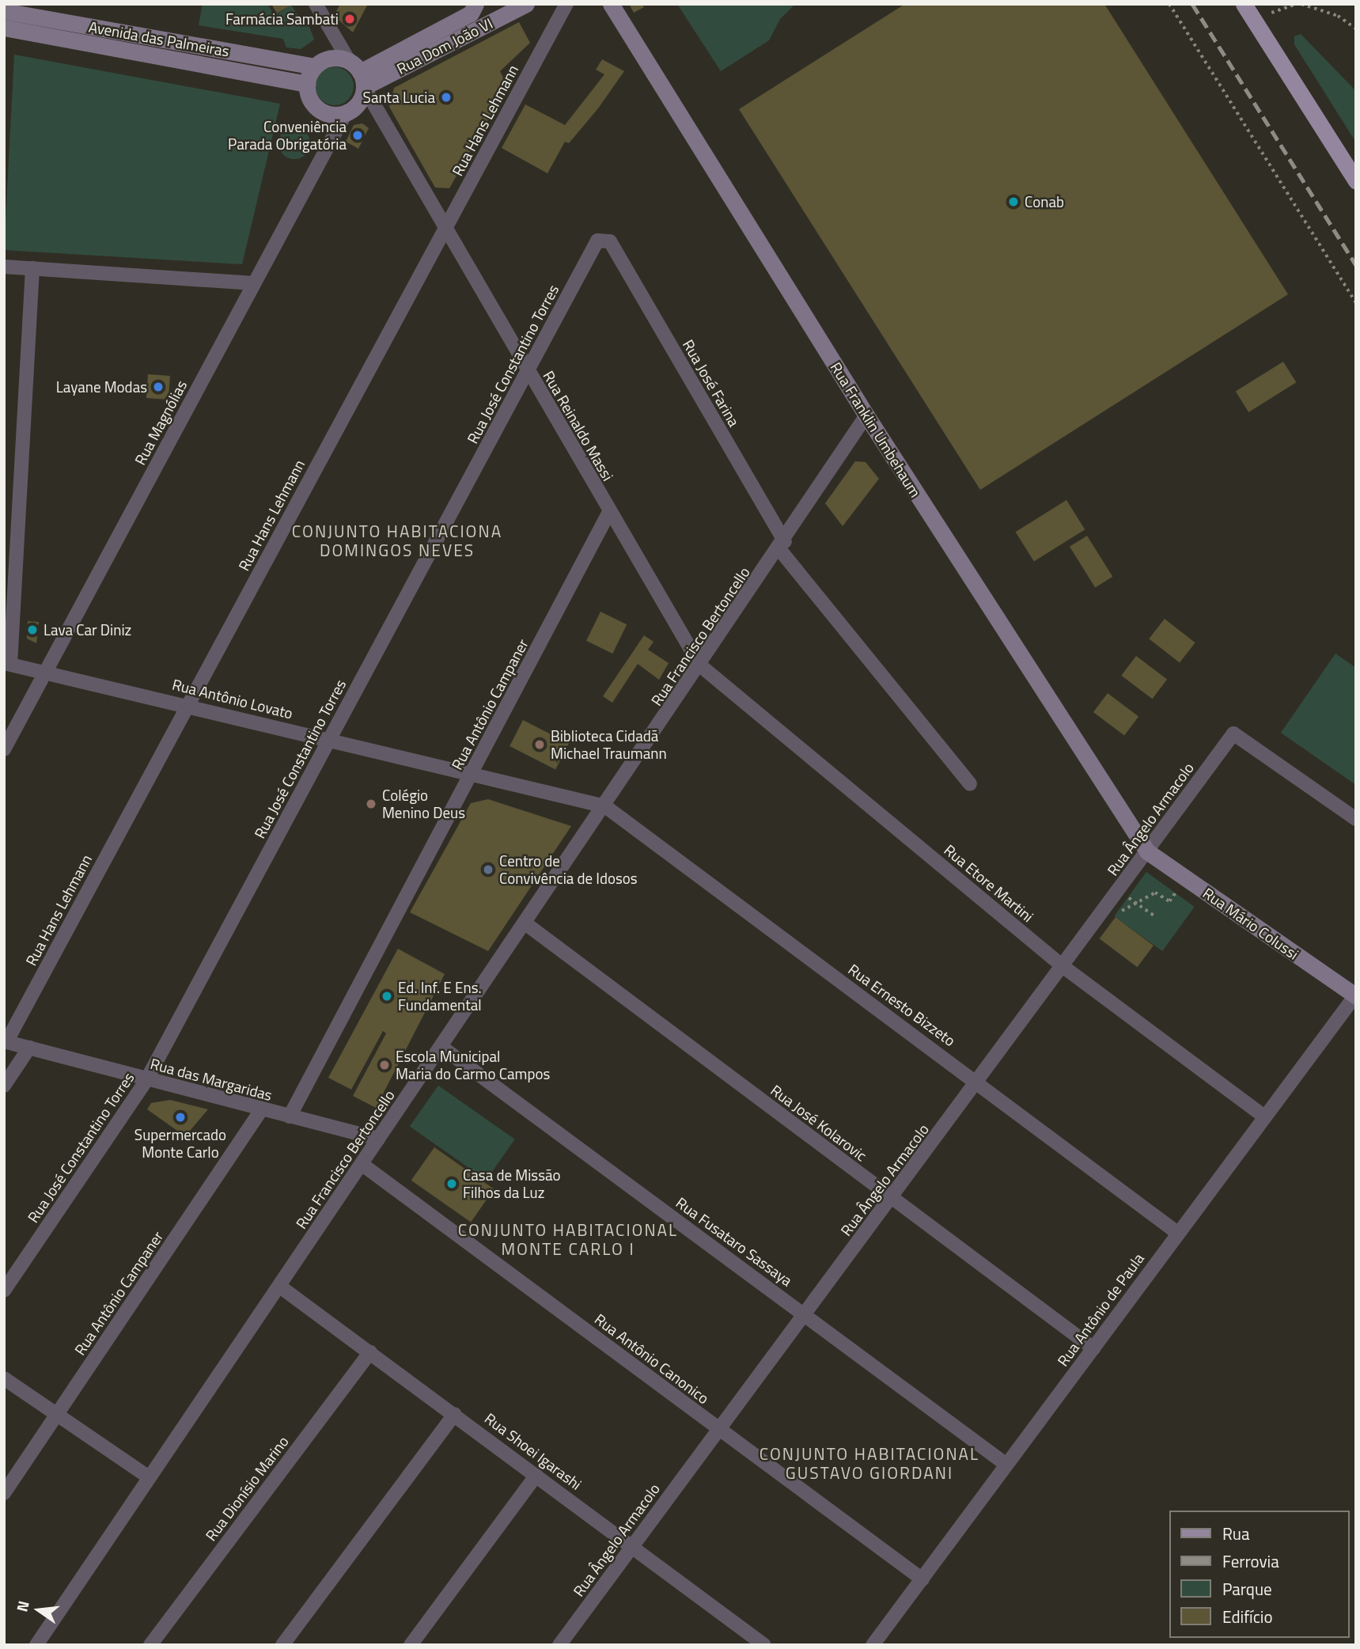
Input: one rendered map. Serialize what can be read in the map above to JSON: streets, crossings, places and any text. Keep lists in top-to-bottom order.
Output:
{
  "streets": {
    "street": [
      "Avenida das Palmeiras",
      "Rua Dom João VI",
      "Rua Hans Lehmann",
      "Rua José Constantino Torres",
      "Rua José Farina",
      "Rua Magnólias",
      "Rua Reinaldo Massi",
      "Rua Franklin Umbehaum",
      "Rua Francisco Bertoncello",
      "Rua Antônio Lovato",
      "Rua Antônio Campaner",
      "Rua Ângelo Armacolo",
      "Rua Etore Martini",
      "Rua Mário Colussi",
      "Rua Ernesto Bizzeto",
      "Rua das Margaridas",
      "Rua José Kolarovic",
      "Rua Fusataro Sassaya",
      "Rua Antônio de Paula",
      "Rua Antônio Canonico",
      "Rua Shoei Igarashi",
      "Rua Dionísio Marino"
    ]
  },
  "crossings": [
    ["Avenida das Palmeiras", "Rua Dom João VI"],
    ["Avenida das Palmeiras", "Rua Magnólias"],
    ["Avenida das Palmeiras", "Rua Reinaldo Massi"],
    ["Rua Dom João VI", "Rua Magnólias"],
    ["Rua Dom João VI", "Rua Reinaldo Massi"],
    ["Rua Hans Lehmann", "Rua Reinaldo Massi"],
    ["Rua Hans Lehmann", "Rua Antônio Lovato"],
    ["Rua Hans Lehmann", "Rua das Margaridas"],
    ["Rua José Constantino Torres", "Rua José Farina"],
    ["Rua José Constantino Torres", "Rua Reinaldo Massi"],
    ["Rua José Constantino Torres", "Rua Antônio Lovato"],
    ["Rua José Constantino Torres", "Rua das Margaridas"],
    ["Rua José Farina", "Rua Francisco Bertoncello"],
    ["Rua Magnólias", "Rua Reinaldo Massi"],
    ["Rua Magnólias", "Rua Antônio Lovato"],
    ["Rua Reinaldo Massi", "Rua Francisco Bertoncello"],
    ["Rua Reinaldo Massi", "Rua Antônio Campaner"],
    ["Rua Reinaldo Massi", "Rua Etore Martini"],
    ["Rua Franklin Umbehaum", "Rua Francisco Bertoncello"],
    ["Rua Franklin Umbehaum", "Rua Ângelo Armacolo"],
    ["Rua Franklin Umbehaum", "Rua Mário Colussi"],
    ["Rua Francisco Bertoncello", "Rua Antônio Lovato"],
    ["Rua Francisco Bertoncello", "Rua Etore Martini"],
    ["Rua Francisco Bertoncello", "Rua Ernesto Bizzeto"],
    ["Rua Francisco Bertoncello", "Rua das Margaridas"],
    ["Rua Francisco Bertoncello", "Rua José Kolarovic"],
    ["Rua Francisco Bertoncello", "Rua Fusataro Sassaya"],
    ["Rua Francisco Bertoncello", "Rua Antônio Canonico"],
    ["Rua Francisco Bertoncello", "Rua Shoei Igarashi"],
    ["Rua Antônio Lovato", "Rua Antônio Campaner"],
    ["Rua Antônio Lovato", "Rua Ernesto Bizzeto"],
    ["Rua Antônio Campaner", "Rua das Margaridas"],
    ["Rua Ângelo Armacolo", "Rua Etore Martini"],
    ["Rua Ângelo Armacolo", "Rua Mário Colussi"],
    ["Rua Ângelo Armacolo", "Rua Ernesto Bizzeto"],
    ["Rua Ângelo Armacolo", "Rua José Kolarovic"],
    ["Rua Ângelo Armacolo", "Rua Fusataro Sassaya"],
    ["Rua Ângelo Armacolo", "Rua Antônio Canonico"],
    ["Rua Ângelo Armacolo", "Rua Shoei Igarashi"],
    ["Rua Etore Martini", "Rua Antônio de Paula"],
    ["Rua Mário Colussi", "Rua Antônio de Paula"],
    ["Rua Ernesto Bizzeto", "Rua Antônio de Paula"],
    ["Rua José Kolarovic", "Rua Antônio de Paula"],
    ["Rua Fusataro Sassaya", "Rua Antônio de Paula"],
    ["Rua Antônio de Paula", "Rua Antônio Canonico"],
    ["Rua Shoei Igarashi", "Rua Dionísio Marino"]
  ],
  "districts": ["CONJUNTO HABITACIONA DOMINGOS NEVES", "CONJUNTO HABITACIONAL MONTE CARLO I", "CONJUNTO HABITACIONAL GUSTAVO GIORDANI"],
  "places": [
    "Farmácia Sambati",
    "Santa Lucia",
    "Conveniência Parada Obrigatória",
    "Conab",
    "Layane Modas",
    "Lava Car Diniz",
    "Biblioteca Cidadã Michael Traumann",
    "Colégio Menino Deus",
    "Centro de Convivência de Idosos",
    "Ed. Inf. E Ens. Fundamental",
    "Escola Municipal Maria do Carmo Campos",
    "Supermercado Monte Carlo",
    "Casa de Missão Filhos da Luz"
  ],
  "legend": [
    "Rua",
    "Ferrovia",
    "Parque",
    "Edifício"
  ],
  "north": "left"
}
